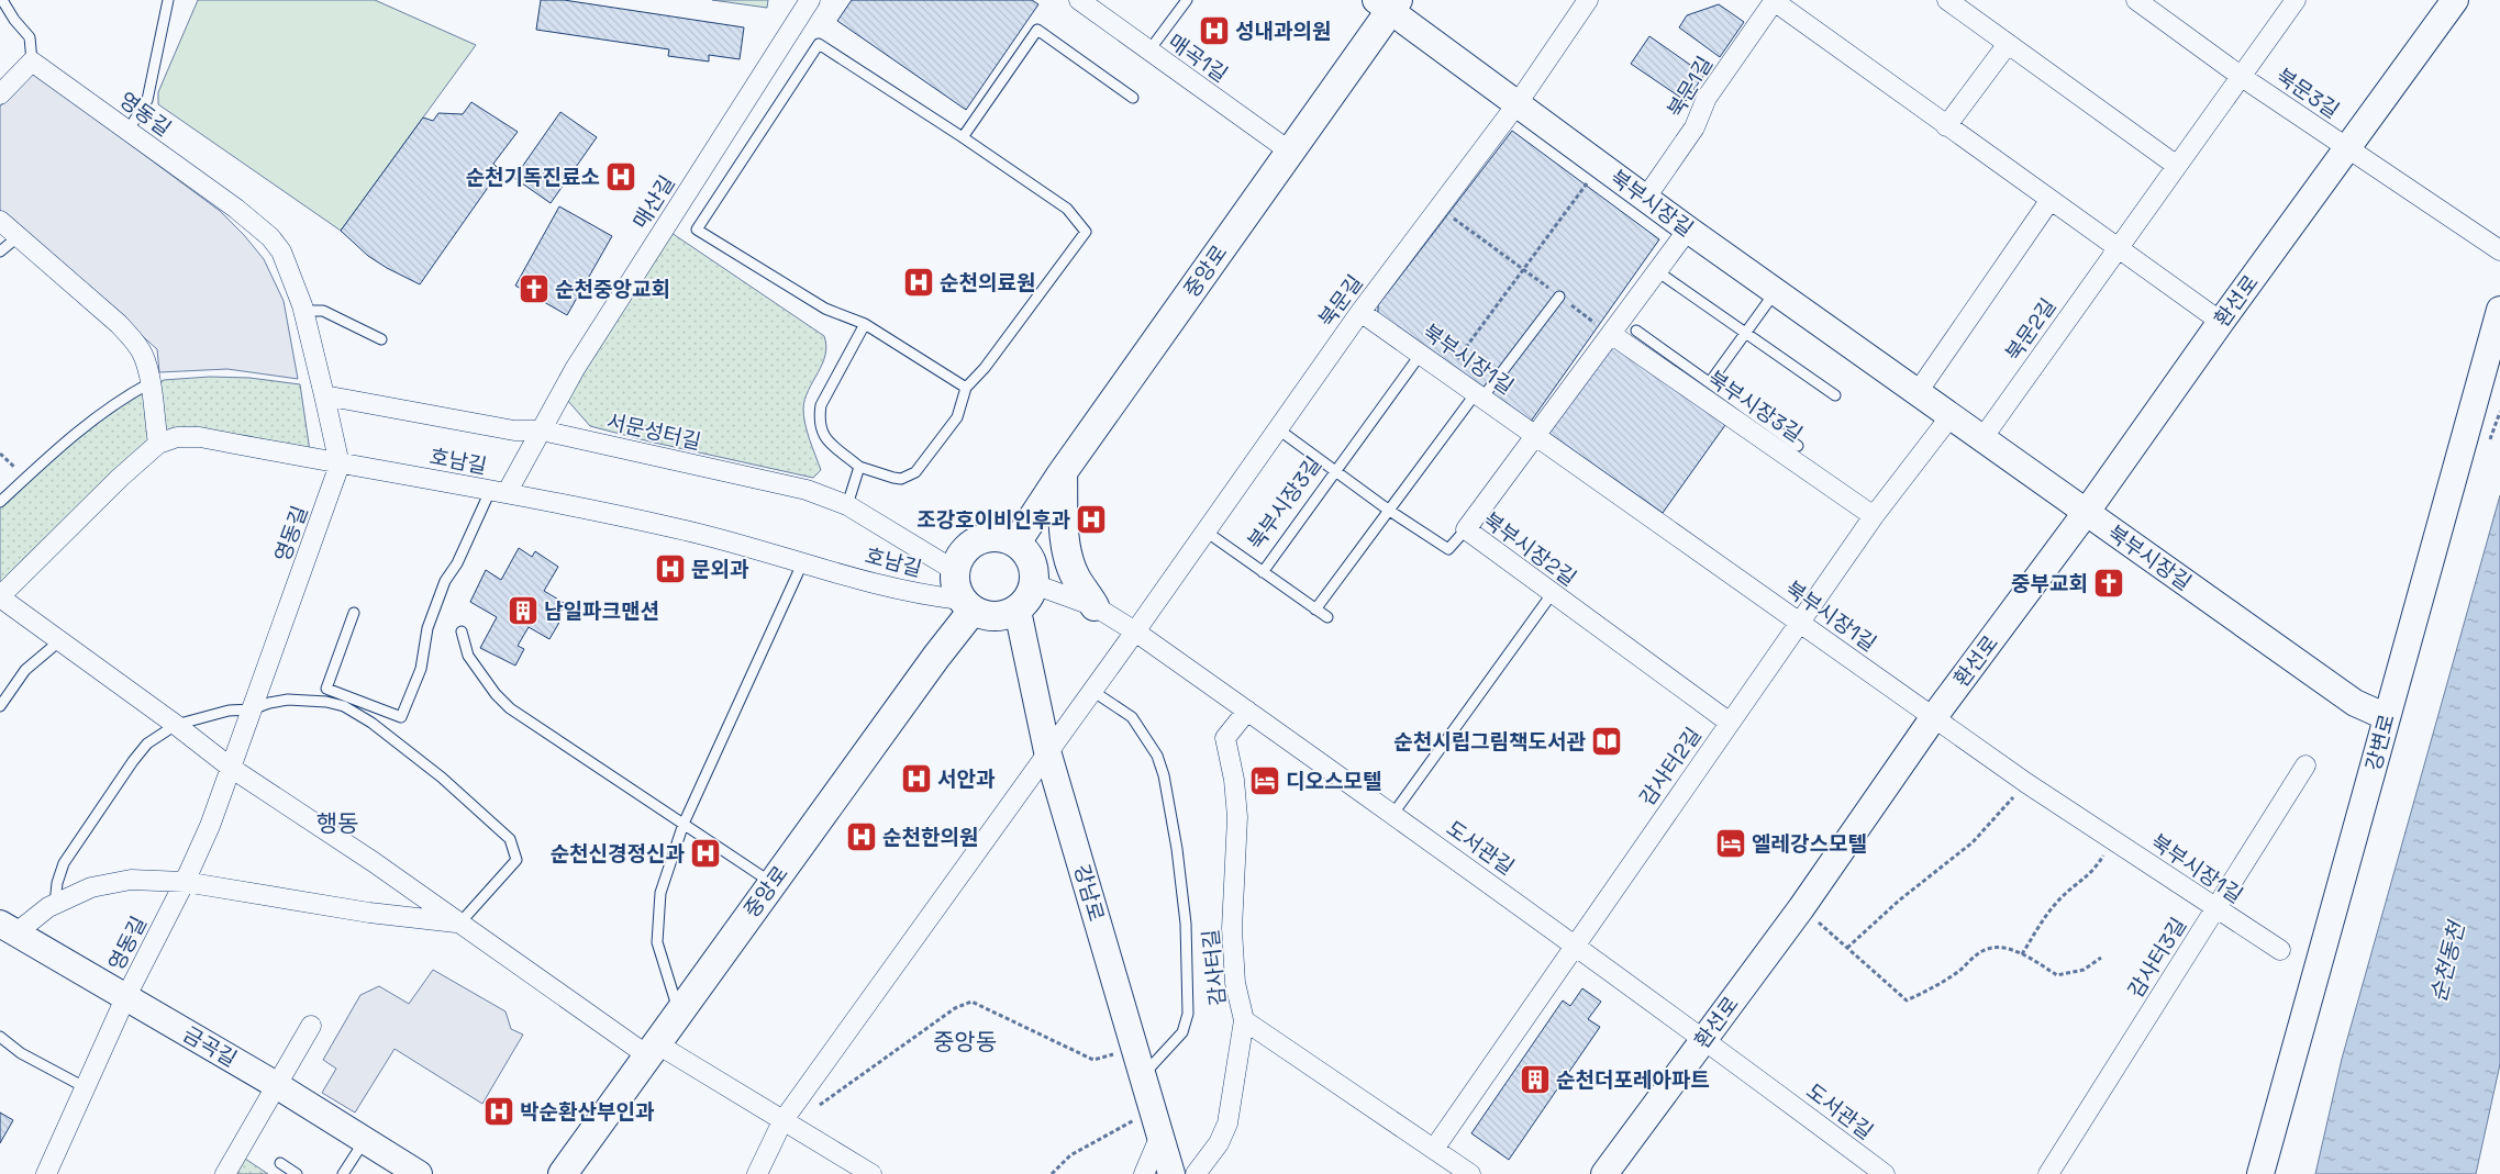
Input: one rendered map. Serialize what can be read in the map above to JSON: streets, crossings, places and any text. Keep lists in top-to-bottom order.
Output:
{
  "streets": {
    "main road": ["중앙로"],
    "street": [
      "매곡1길",
      "북문1길",
      "북문3길",
      "영동길",
      "매산길",
      "북부시장길",
      "북문길",
      "환선로",
      "북문2길",
      "북부시장1길",
      "북부시장3길",
      "서문성터길",
      "호남길",
      "북부시장2길",
      "강변로",
      "감사터2길",
      "도서관길",
      "강남로",
      "감사터3길",
      "감사터길",
      "금곡길"
    ]
  },
  "crossings": [
    ["매곡1길", "중앙로"],
    ["북문1길", "북부시장길"],
    ["북문3길", "환선로"],
    ["북문3길", "북문2길"],
    ["영동길", "서문성터길"],
    ["영동길", "호남길"],
    ["영동길", "금곡길"],
    ["매산길", "서문성터길"],
    ["매산길", "호남길"],
    ["북부시장길", "중앙로"],
    ["북부시장길", "북문길"],
    ["북부시장길", "환선로"],
    ["북부시장길", "북문2길"],
    ["북부시장길", "강변로"],
    ["북부시장길", "감사터2길"],
    ["중앙로", "서문성터길"],
    ["중앙로", "호남길"],
    ["중앙로", "도서관길"],
    ["중앙로", "강남로"],
    ["북문길", "북부시장1길"],
    ["북문길", "북부시장3길"],
    ["북문길", "북부시장2길"],
    ["북문길", "도서관길"],
    ["북문길", "강남로"],
    ["북문길", "감사터길"],
    ["환선로", "북부시장1길"],
    ["환선로", "도서관길"],
    ["북부시장1길", "북부시장3길"],
    ["북부시장1길", "감사터2길"],
    ["북부시장1길", "감사터3길"],
    ["북부시장3길", "북부시장2길"],
    ["북부시장3길", "감사터2길"],
    ["서문성터길", "호남길"],
    ["서문성터길", "도서관길"],
    ["서문성터길", "강남로"],
    ["호남길", "도서관길"],
    ["호남길", "강남로"],
    ["북부시장2길", "감사터2길"],
    ["감사터2길", "도서관길"],
    ["감사터2길", "감사터길"],
    ["도서관길", "강남로"],
    ["도서관길", "감사터길"],
    ["강남로", "감사터길"]
  ],
  "districts": ["행동", "중앙동"],
  "water": ["순천동천"],
  "places": {
    "hospital": [
      "성내과의원",
      "순천기독진료소",
      "순천의료원",
      "조강호이비인후과",
      "문외과",
      "서안과",
      "순천한의원",
      "순천신경정신과",
      "박순환산부인과"
    ],
    "church": ["순천중앙교회", "중부교회"],
    "building": ["남일파크맨션", "순천더포레아파트"],
    "library": ["순천시립그림책도서관"],
    "hotel": ["디오스모텔", "엘레강스모텔"]
  }
}
